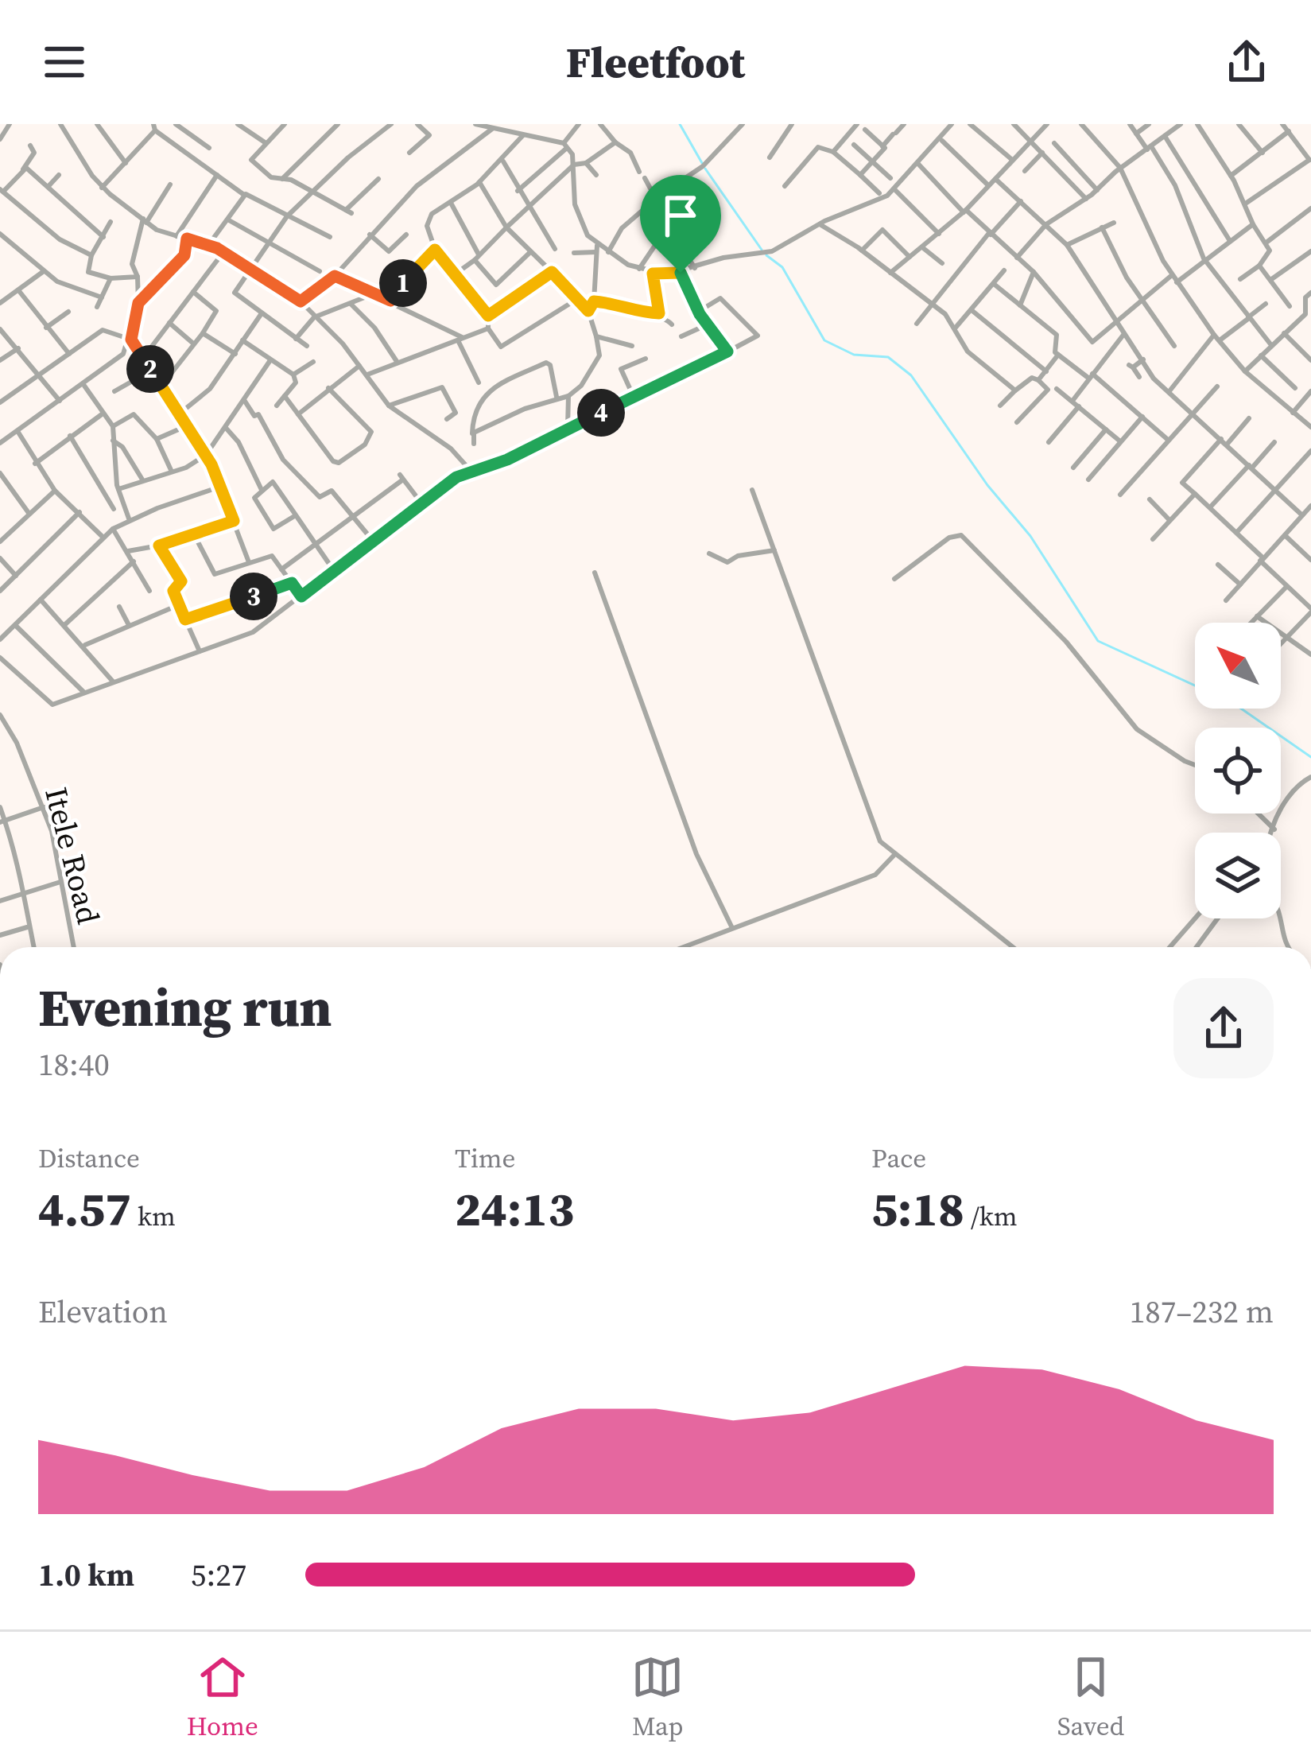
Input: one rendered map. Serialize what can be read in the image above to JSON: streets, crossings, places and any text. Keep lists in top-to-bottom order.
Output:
{
  "streets": {
    "street": ["Itele Road"]
  },
  "north": "top left",
  "page": {
    "header": "Fleetfoot",
    "pins": [
      "1",
      "2",
      "4",
      "3"
    ],
    "heading": ["Evening run", "18:40"],
    "stats": [
      ["Distance", "4.57 km"],
      ["Time", "24:13"],
      ["Pace", "5:18 /km"]
    ],
    "chart": ["Elevation", "187–232 m"],
    "list": [
      {
        "name": "1.0 km",
        "note": "5:27"
      }
    ],
    "tabs": ["Home", "Map", "Saved"]
  }
}
